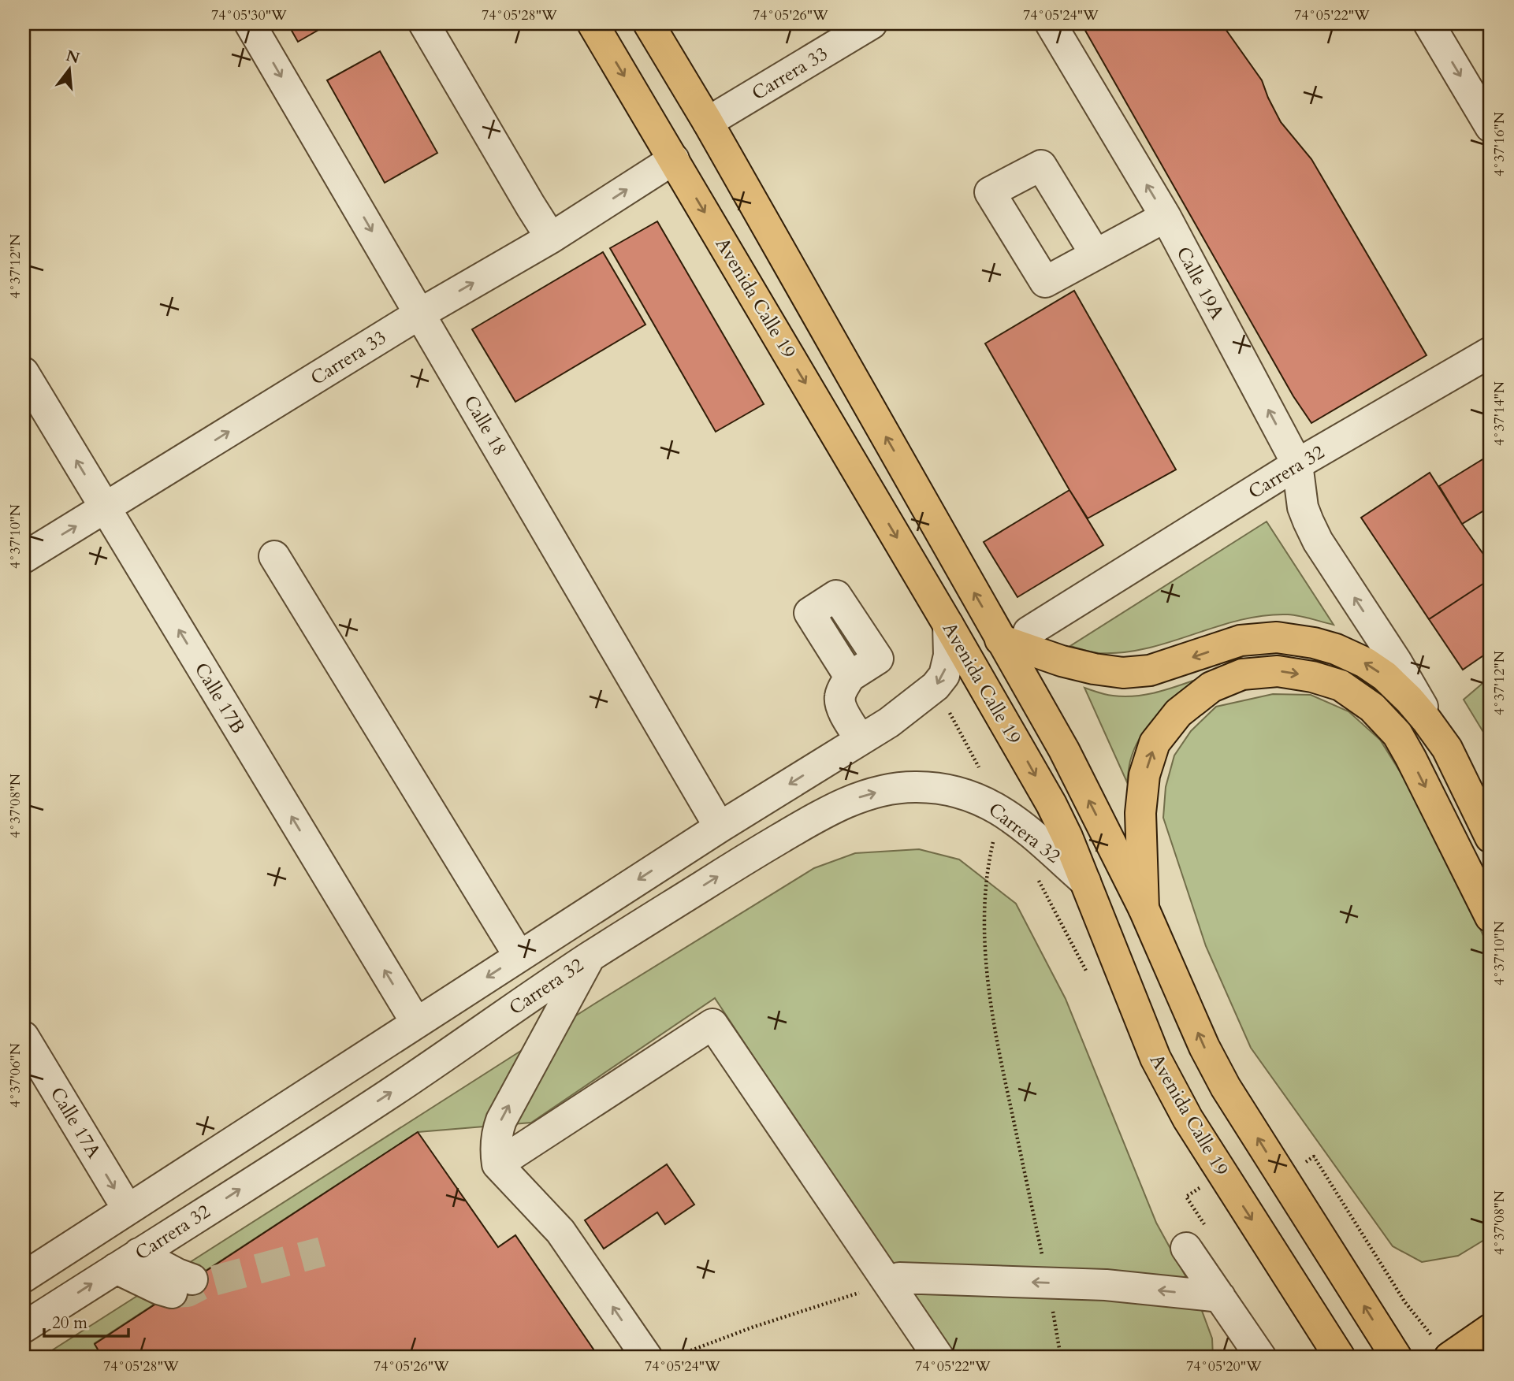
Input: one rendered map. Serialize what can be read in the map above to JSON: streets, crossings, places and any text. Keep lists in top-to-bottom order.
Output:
{
  "streets": {
    "main road": ["Avenida Calle 19"],
    "street": [
      "Carrera 33",
      "Calle 19A",
      "Calle 18",
      "Carrera 32",
      "Calle 17B",
      "Calle 17A"
    ]
  },
  "crossings": [
    ["Carrera 33", "Avenida Calle 19"],
    ["Carrera 33", "Calle 18"],
    ["Carrera 33", "Calle 17B"],
    ["Calle 19A", "Carrera 32"],
    ["Avenida Calle 19", "Carrera 32"],
    ["Calle 18", "Carrera 32"],
    ["Carrera 32", "Calle 17B"],
    ["Carrera 32", "Calle 17A"]
  ],
  "one_way": ["Carrera 33", "Calle 19A", "Calle 17A"],
  "scale_bar": "20 m",
  "north": "top",
  "coordinates": [
    "74°05'30\"W",
    "74°05'28\"W",
    "74°05'26\"W",
    "74°05'24\"W",
    "74°05'22\"W",
    "4°37'16\"N",
    "4°37'12\"N",
    "4°37'14\"N",
    "4°37'10\"N",
    "4°37'08\"N",
    "4°37'06\"N",
    "74°05'20\"W"
  ]
}
